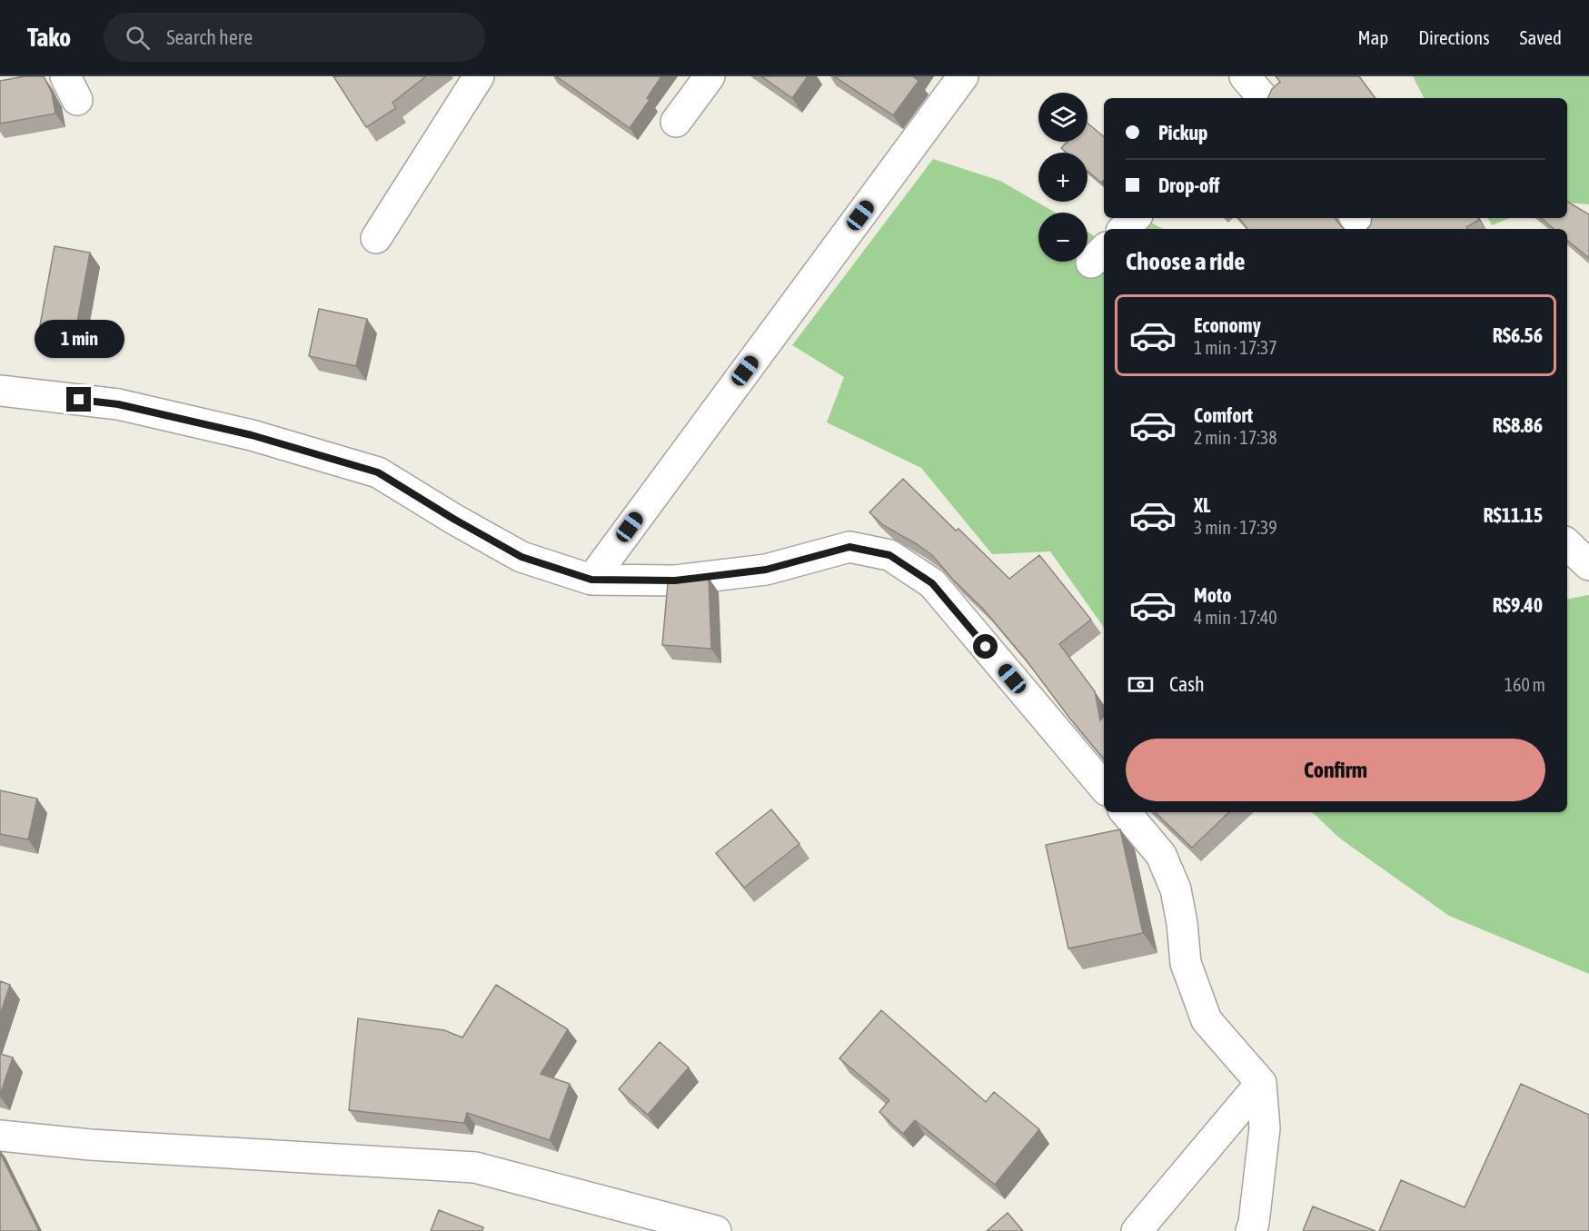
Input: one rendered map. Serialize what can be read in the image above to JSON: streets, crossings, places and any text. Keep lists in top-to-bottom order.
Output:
{
  "page": {
    "header": "Tako",
    "search": "Search here",
    "nav": ["Map", "Directions", "Saved"],
    "map_buttons": ["+", "−"],
    "banner": ["Pickup", "Drop-off"],
    "heading": "Choose a ride",
    "list": [
      {
        "name": "Economy",
        "note": "1 min · 17:37",
        "value": "R$6.56"
      },
      {
        "name": "Comfort",
        "note": "2 min · 17:38",
        "value": "R$8.86"
      },
      {
        "name": "XL",
        "note": "3 min · 17:39",
        "value": "R$11.15"
      },
      {
        "name": "Moto",
        "note": "4 min · 17:40",
        "value": "R$9.40"
      }
    ],
    "bubble": "1 min",
    "pay": ["Cash", "160 m"],
    "buttons": "Confirm"
  }
}
